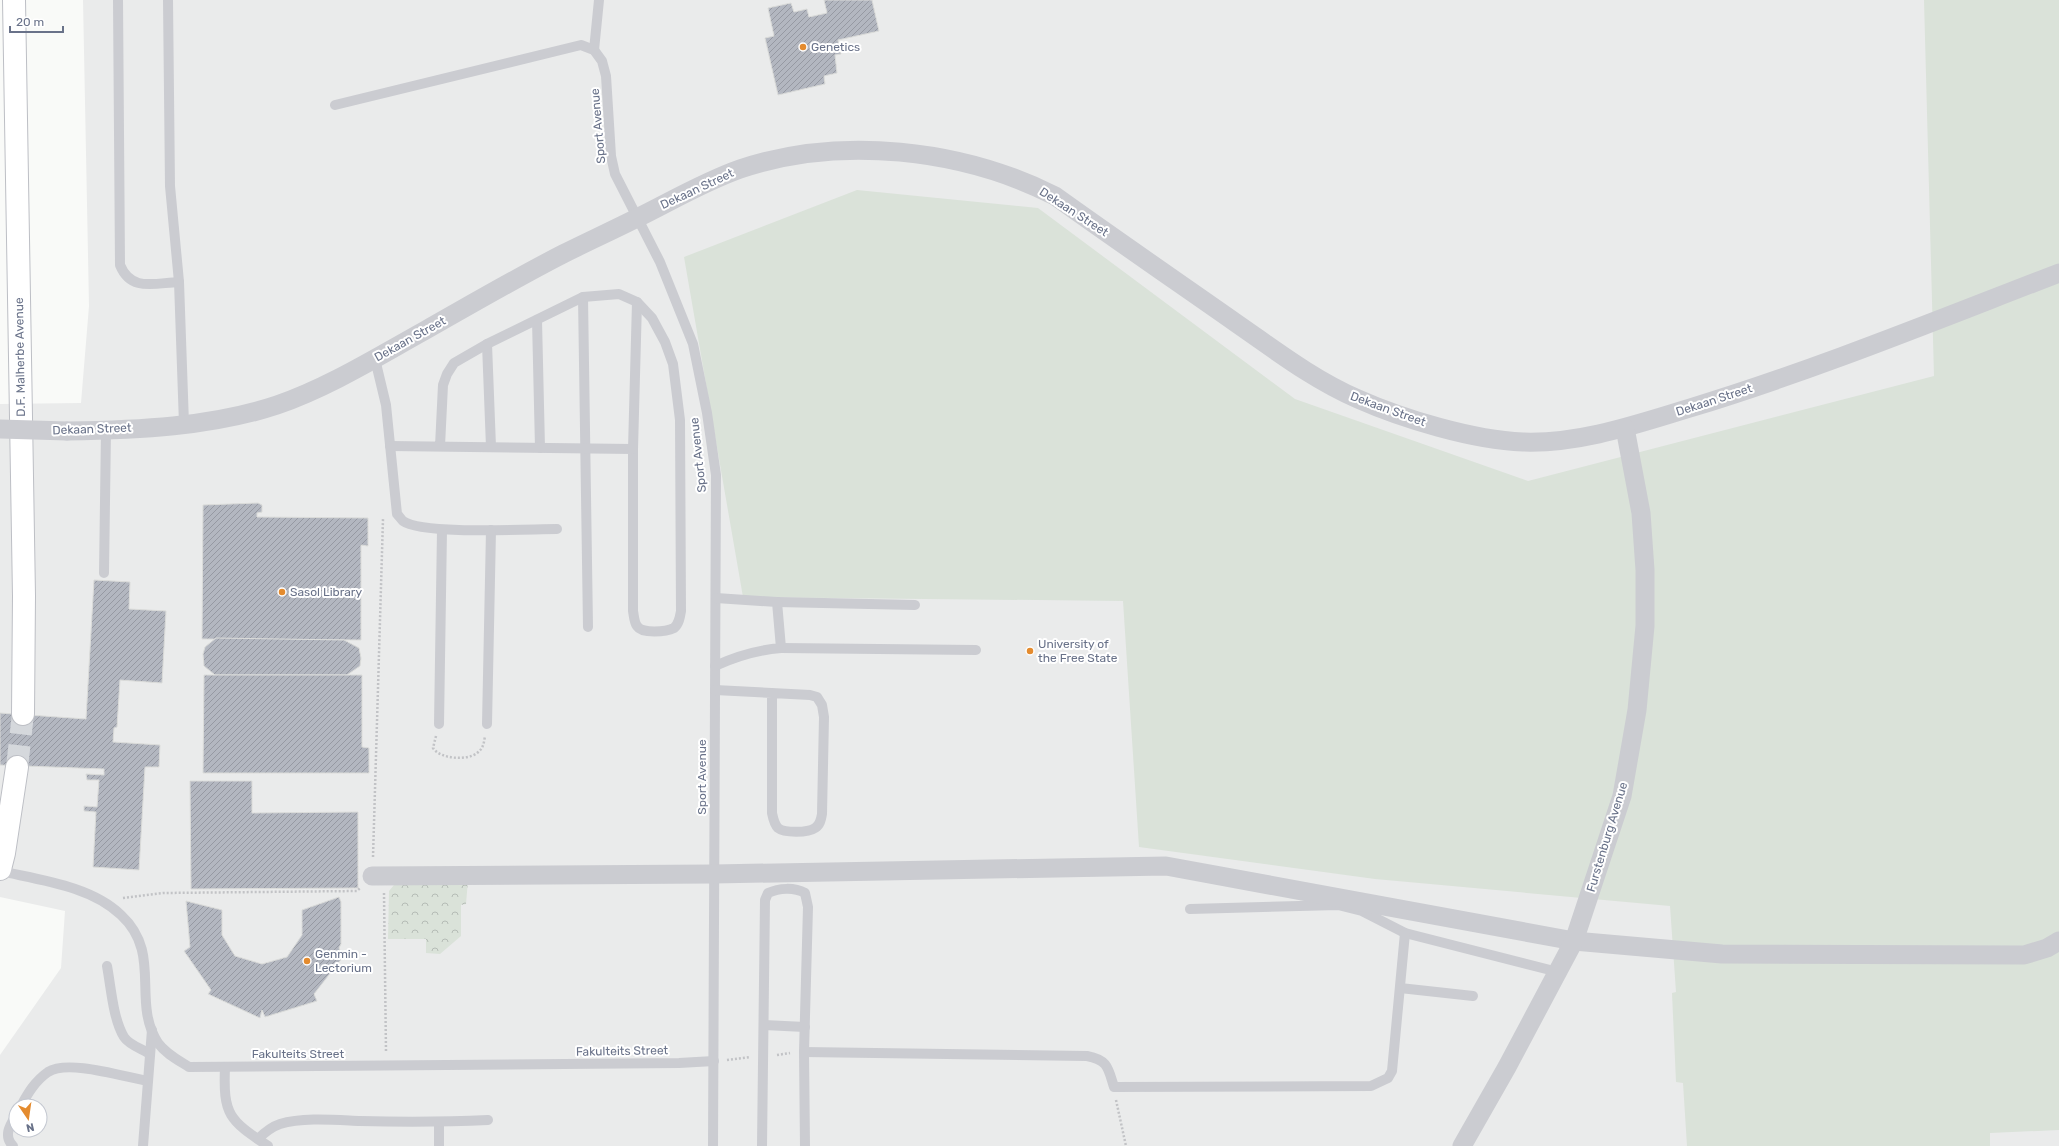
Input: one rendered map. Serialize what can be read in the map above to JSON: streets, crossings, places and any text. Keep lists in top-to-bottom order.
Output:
{
  "streets": {
    "street": ["Dekaan Street", "D.F. Malherbe Avenue", "Furstenburg Avenue"],
    "lane": ["Sport Avenue", "Fakulteits Street"]
  },
  "crossings": [
    ["Sport Avenue", "Dekaan Street"],
    ["Sport Avenue", "Fakulteits Street"],
    ["Dekaan Street", "Furstenburg Avenue"]
  ],
  "places": [
    "Genetics",
    "Sasol Library",
    "University of the Free State",
    "Genmin - Lectorium"
  ],
  "scale_bar": "20 m",
  "north": "bottom"
}
